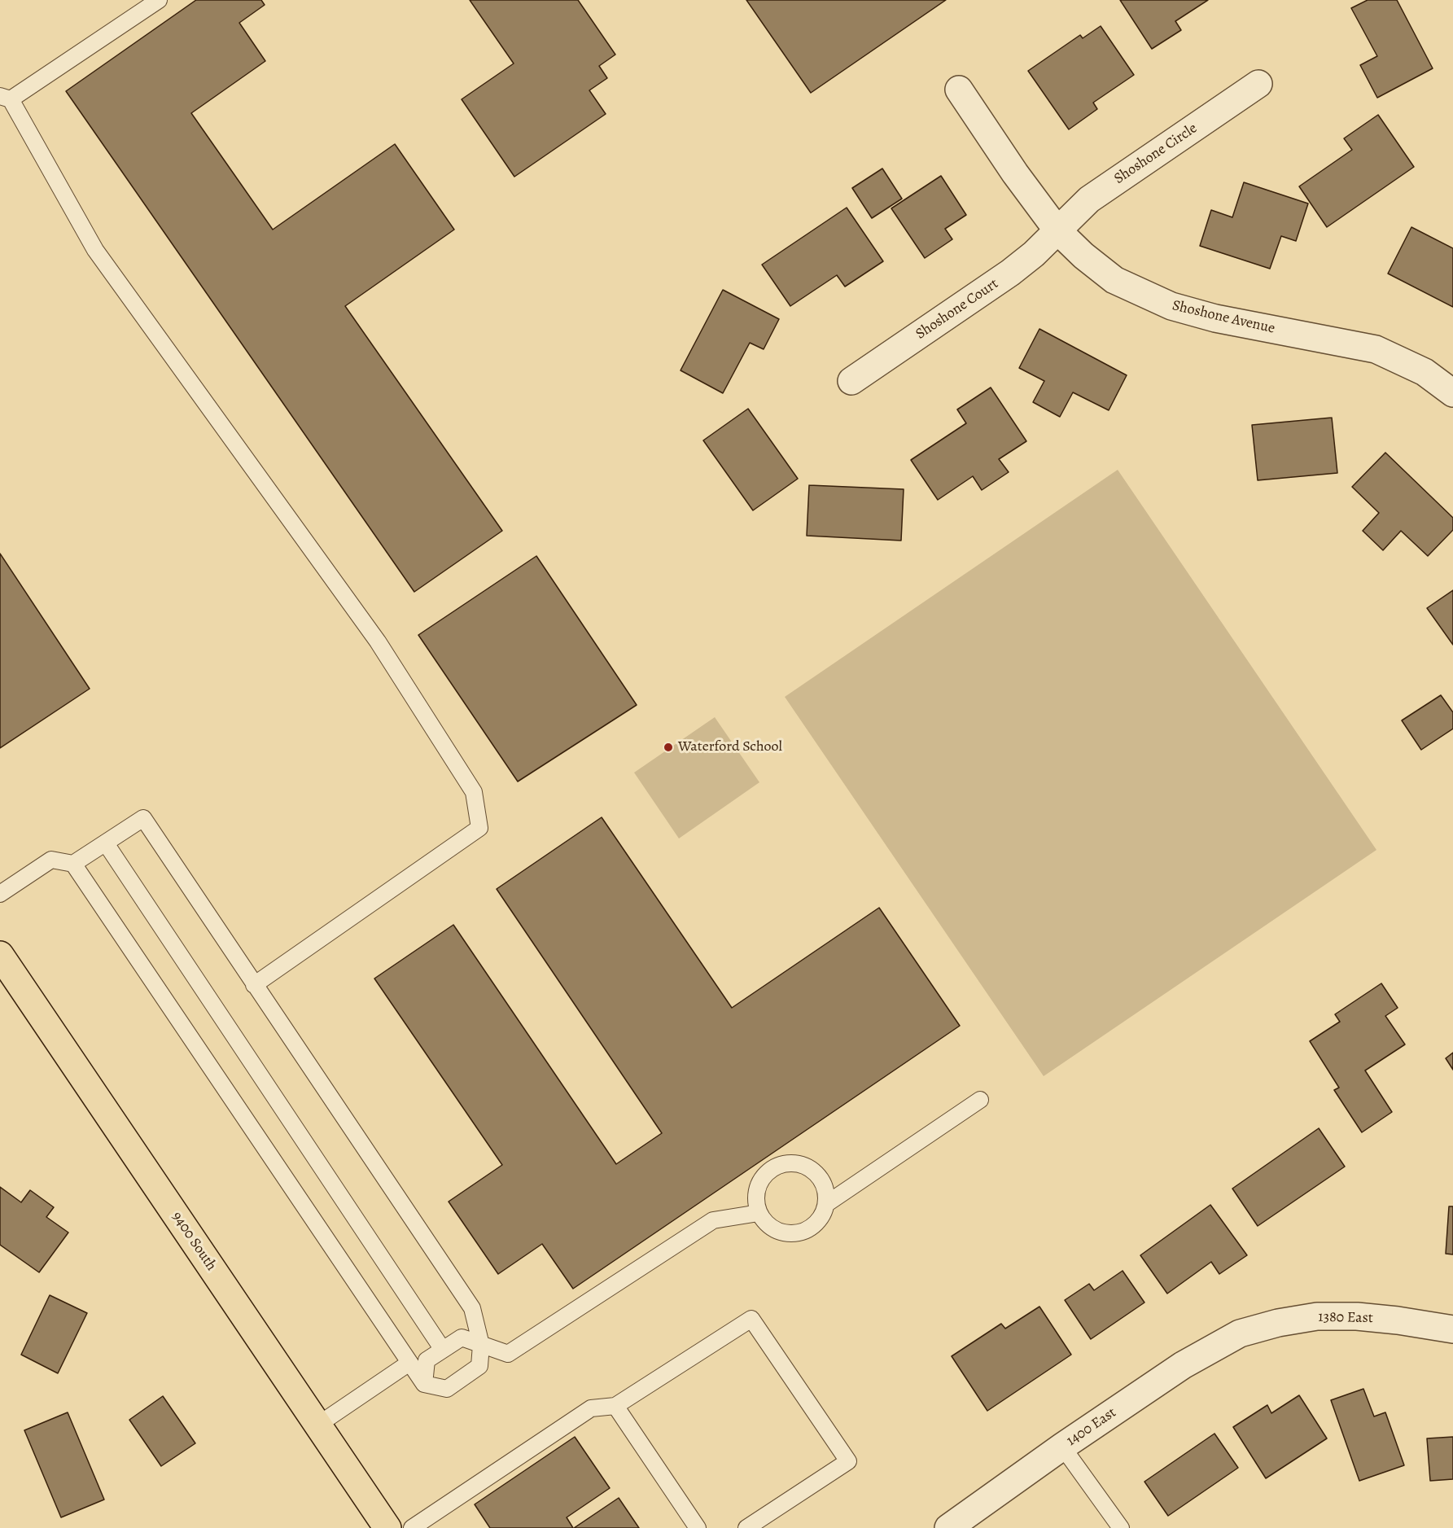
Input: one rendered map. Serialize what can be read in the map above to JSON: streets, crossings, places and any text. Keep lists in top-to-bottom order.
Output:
{
  "streets": {
    "main road": ["9400 South"],
    "street": [
      "Shoshone Circle",
      "Shoshone Court",
      "Shoshone Avenue",
      "1380 East",
      "1400 East"
    ]
  },
  "crossings": [
    ["Shoshone Circle", "Shoshone Court"],
    ["Shoshone Circle", "Shoshone Avenue"],
    ["Shoshone Court", "Shoshone Avenue"],
    ["1380 East", "1400 East"]
  ],
  "places": ["Waterford School"]
}
